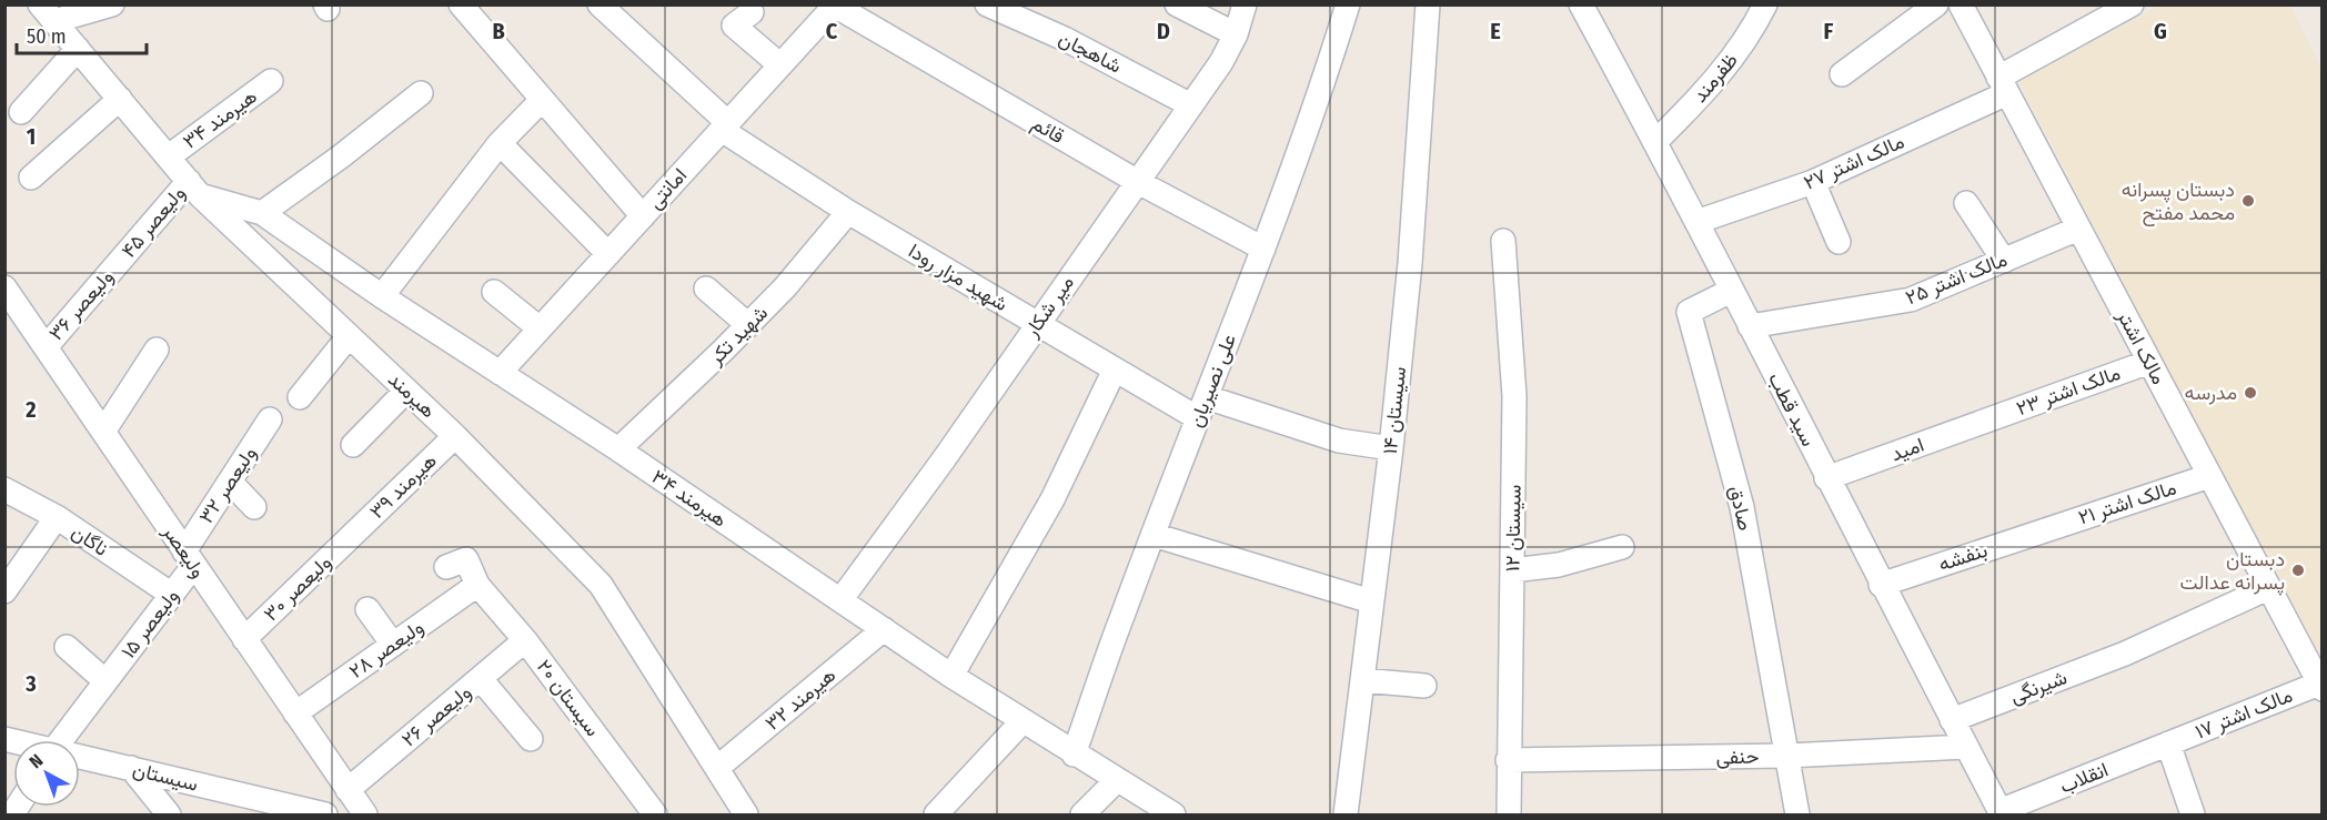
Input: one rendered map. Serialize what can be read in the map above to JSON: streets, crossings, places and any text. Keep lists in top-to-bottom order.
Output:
{
  "streets": {
    "street": [
      "شاهجان",
      "ظفرمند",
      "هیرمند ۳۴",
      "قائم",
      "مالک اشتر ۲۷",
      "امانتی",
      "ولیعصر ۴۵",
      "شهید مزار رودا",
      "مالک اشتر ۲۵",
      "ولیعصر ۳۶",
      "میر شکار",
      "شهید تکر",
      "مالک اشتر",
      "علی نصیریان",
      "مالک اشتر ۲۳",
      "هیرمند",
      "سید قطب",
      "سیستان ۱۴",
      "امید",
      "ولیعصر ۳۲",
      "هیرمند ۳۹",
      "مالک اشتر ۲۱",
      "صادق",
      "سیستان ۱۲",
      "ناگان",
      "ولیعصر",
      "بنفشه",
      "ولیعصر ۳۰",
      "ولیعصر ۱۵",
      "ولیعصر ۲۸",
      "شیرنگی",
      "سیستان ۲۰",
      "هیرمند ۳۲",
      "مالک اشتر ۱۷",
      "ولیعصر ۲۶",
      "حنفی",
      "سیستان",
      "انقلاب"
    ]
  },
  "crossings": [
    ["شاهجان", "میر شکار"],
    ["ظفرمند", "سید قطب"],
    ["هیرمند ۳۴", "امانتی"],
    ["هیرمند ۳۴", "ولیعصر ۴۵"],
    ["هیرمند ۳۴", "میر شکار"],
    ["هیرمند ۳۴", "شهید تکر"],
    ["هیرمند ۳۴", "علی نصیریان"],
    ["هیرمند ۳۴", "هیرمند"],
    ["هیرمند ۳۴", "هیرمند ۳۲"],
    ["قائم", "امانتی"],
    ["قائم", "میر شکار"],
    ["قائم", "علی نصیریان"],
    ["مالک اشتر ۲۷", "مالک اشتر"],
    ["مالک اشتر ۲۷", "سید قطب"],
    ["امانتی", "شهید مزار رودا"],
    ["ولیعصر ۴۵", "ولیعصر ۳۶"],
    ["ولیعصر ۴۵", "هیرمند"],
    ["شهید مزار رودا", "میر شکار"],
    ["شهید مزار رودا", "شهید تکر"],
    ["شهید مزار رودا", "علی نصیریان"],
    ["مالک اشتر ۲۵", "مالک اشتر"],
    ["مالک اشتر ۲۵", "سید قطب"],
    ["ولیعصر ۳۶", "ولیعصر"],
    ["مالک اشتر", "مالک اشتر ۲۳"],
    ["مالک اشتر", "مالک اشتر ۲۱"],
    ["مالک اشتر", "شیرنگی"],
    ["مالک اشتر", "مالک اشتر ۱۷"],
    ["مالک اشتر ۲۳", "امید"],
    ["هیرمند", "هیرمند ۳۹"],
    ["هیرمند", "هیرمند ۳۲"],
    ["سید قطب", "امید"],
    ["سید قطب", "صادق"],
    ["سید قطب", "بنفشه"],
    ["سید قطب", "شیرنگی"],
    ["سید قطب", "حنفی"],
    ["سید قطب", "انقلاب"],
    ["ولیعصر ۳۲", "ولیعصر"],
    ["ولیعصر ۳۲", "ولیعصر ۱۵"],
    ["هیرمند ۳۹", "ولیعصر ۳۰"],
    ["مالک اشتر ۲۱", "بنفشه"],
    ["صادق", "حنفی"],
    ["سیستان ۱۲", "حنفی"],
    ["ناگان", "ولیعصر ۱۵"],
    ["ولیعصر", "ولیعصر ۳۰"],
    ["ولیعصر", "ولیعصر ۱۵"],
    ["ولیعصر", "ولیعصر ۲۸"],
    ["ولیعصر", "ولیعصر ۲۶"],
    ["ولیعصر ۲۸", "سیستان ۲۰"],
    ["سیستان ۲۰", "ولیعصر ۲۶"],
    ["مالک اشتر ۱۷", "انقلاب"]
  ],
  "places": ["دبستان پسرانه محمد مفتح", "مدرسه", "دبستان پسرانه عدالت"],
  "scale_bar": "50 m",
  "north": "top left",
  "grid": {
    "columns": [
      "B",
      "C",
      "D",
      "E",
      "F",
      "G"
    ],
    "rows": ["1", "2", "3"]
  }
}
